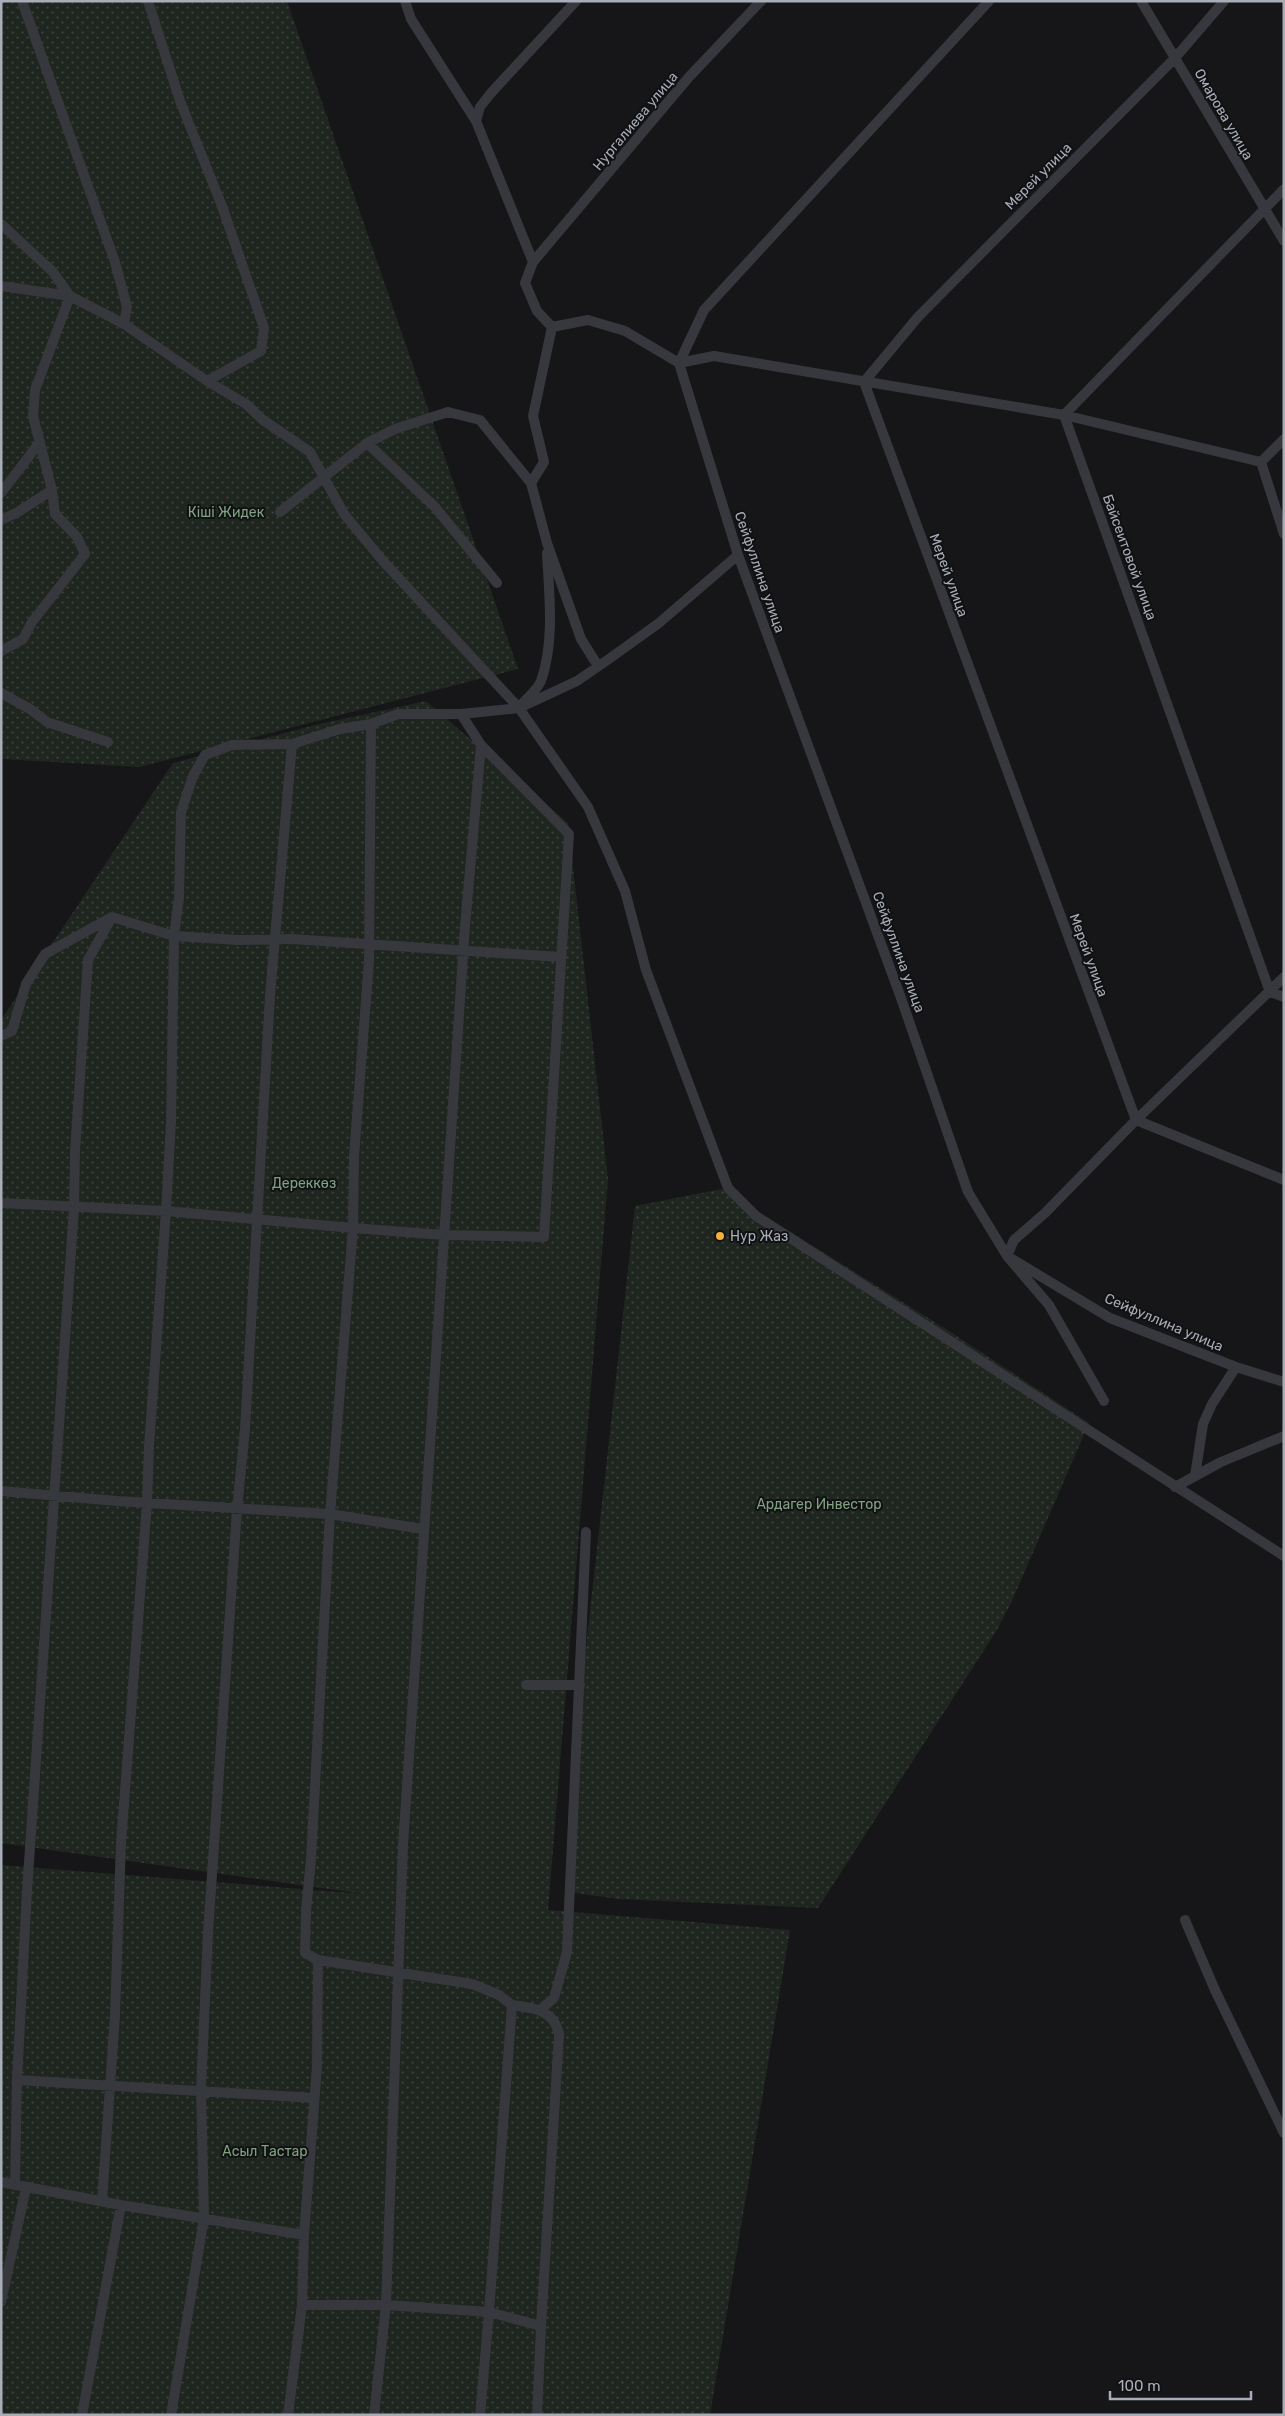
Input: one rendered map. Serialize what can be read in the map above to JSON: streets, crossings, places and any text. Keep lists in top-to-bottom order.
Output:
{
  "streets": {
    "street": [
      "Омарова улица",
      "Нургалиева улица",
      "Мерей улица",
      "Байсеитовой улица",
      "Сейфуллина улица"
    ]
  },
  "crossings": [
    ["Омарова улица", "Мерей улица"]
  ],
  "parks": [
    "Кіші Жидек",
    "Дереккөз",
    "Ардагер Инвестор",
    "Асыл Тастар"
  ],
  "places": ["Нур Жаз"],
  "scale_bar": "100 m"
}
